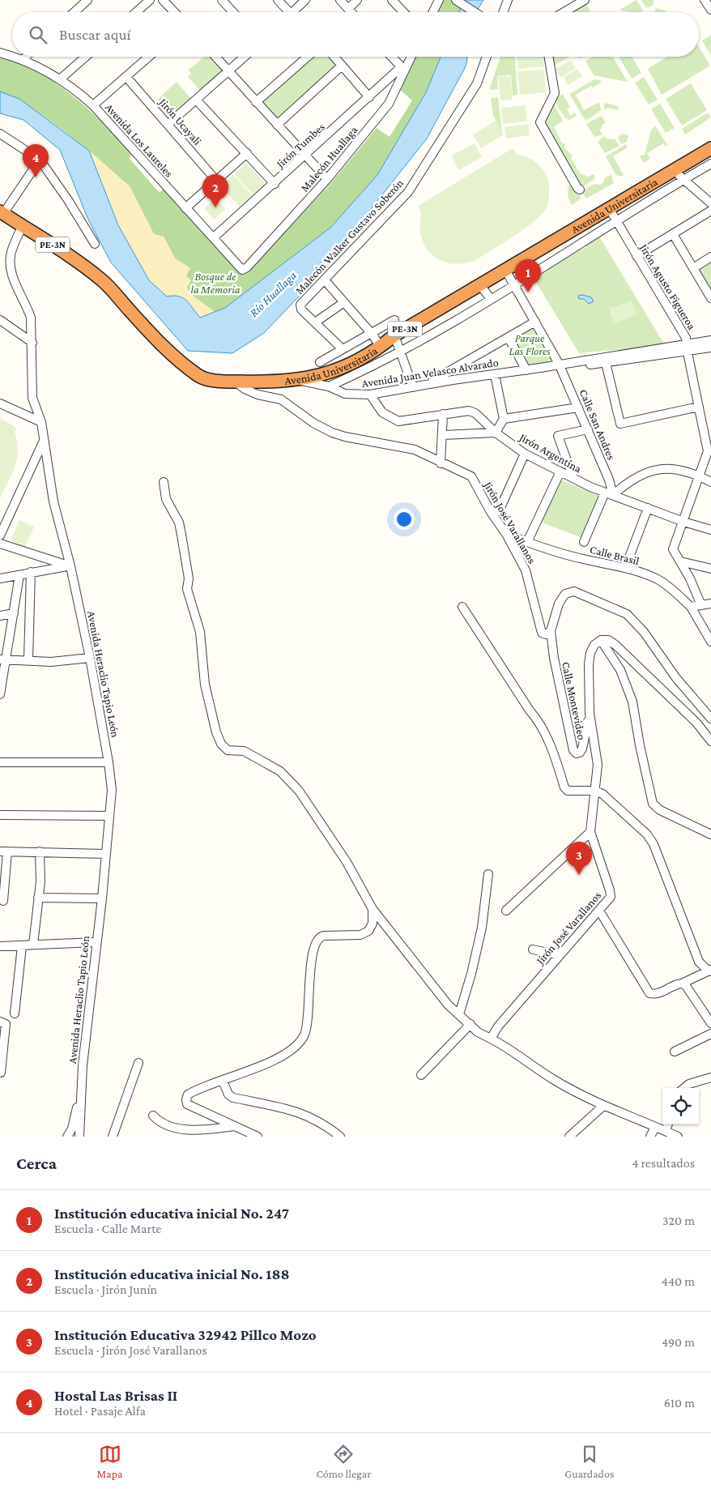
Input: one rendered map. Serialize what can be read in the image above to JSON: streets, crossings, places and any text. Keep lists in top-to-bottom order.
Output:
{
  "streets": {
    "highway": ["Avenida Universitaria", "PE-3N"],
    "street": [
      "Jirón Ucayali",
      "Avenida Los Laureles",
      "Jirón Tumbes",
      "Malecón Huallaga",
      "Malecón Walker Gustavo Soberón",
      "Jirón Agusto Figueroa",
      "Avenida Juan Velasco Alvarado",
      "Calle San Andres",
      "Jirón Argentina",
      "Jirón José Varallanos",
      "Calle Brasil",
      "Avenida Heraclio Tapio León",
      "Calle Montevideo"
    ]
  },
  "crossings": [
    ["Avenida Los Laureles", "Jirón Tumbes"],
    ["Avenida Los Laureles", "Malecón Huallaga"],
    ["Jirón Tumbes", "Malecón Huallaga"],
    ["Avenida Universitaria", "PE-3N"],
    ["Avenida Universitaria", "Jirón Agusto Figueroa"],
    ["Avenida Universitaria", "Avenida Juan Velasco Alvarado"],
    ["Avenida Universitaria", "Calle San Andres"],
    ["Avenida Universitaria", "Jirón José Varallanos"],
    ["Avenida Universitaria", "Avenida Heraclio Tapio León"],
    ["PE-3N", "Avenida Heraclio Tapio León"],
    ["Jirón Agusto Figueroa", "Avenida Juan Velasco Alvarado"],
    ["Jirón Agusto Figueroa", "Jirón Argentina"],
    ["Avenida Juan Velasco Alvarado", "Calle San Andres"],
    ["Avenida Juan Velasco Alvarado", "Jirón Argentina"],
    ["Calle San Andres", "Jirón Argentina"],
    ["Jirón José Varallanos", "Calle Brasil"],
    ["Jirón José Varallanos", "Calle Montevideo"]
  ],
  "water": ["Río Huallaga"],
  "parks": ["Bosque de la Memoria", "Parque Las Flores"],
  "page": {
    "search": "Buscar aquí",
    "pins": [
      "4",
      "2",
      "1",
      "3"
    ],
    "heading": ["Cerca", "4 resultados"],
    "list": [
      {
        "mark": "1",
        "name": "Institución educativa inicial No. 247",
        "note": "Escuela · Calle Marte",
        "value": "320 m"
      },
      {
        "mark": "2",
        "name": "Institución educativa inicial No. 188",
        "note": "Escuela · Jirón Junín",
        "value": "440 m"
      },
      {
        "mark": "3",
        "name": "Institución Educativa 32942 Pillco Mozo",
        "note": "Escuela · Jirón José Varallanos",
        "value": "490 m"
      },
      {
        "mark": "4",
        "name": "Hostal Las Brisas II",
        "note": "Hotel · Pasaje Alfa",
        "value": "610 m"
      }
    ],
    "nav": ["Mapa", "Cómo llegar", "Guardados"]
  }
}
